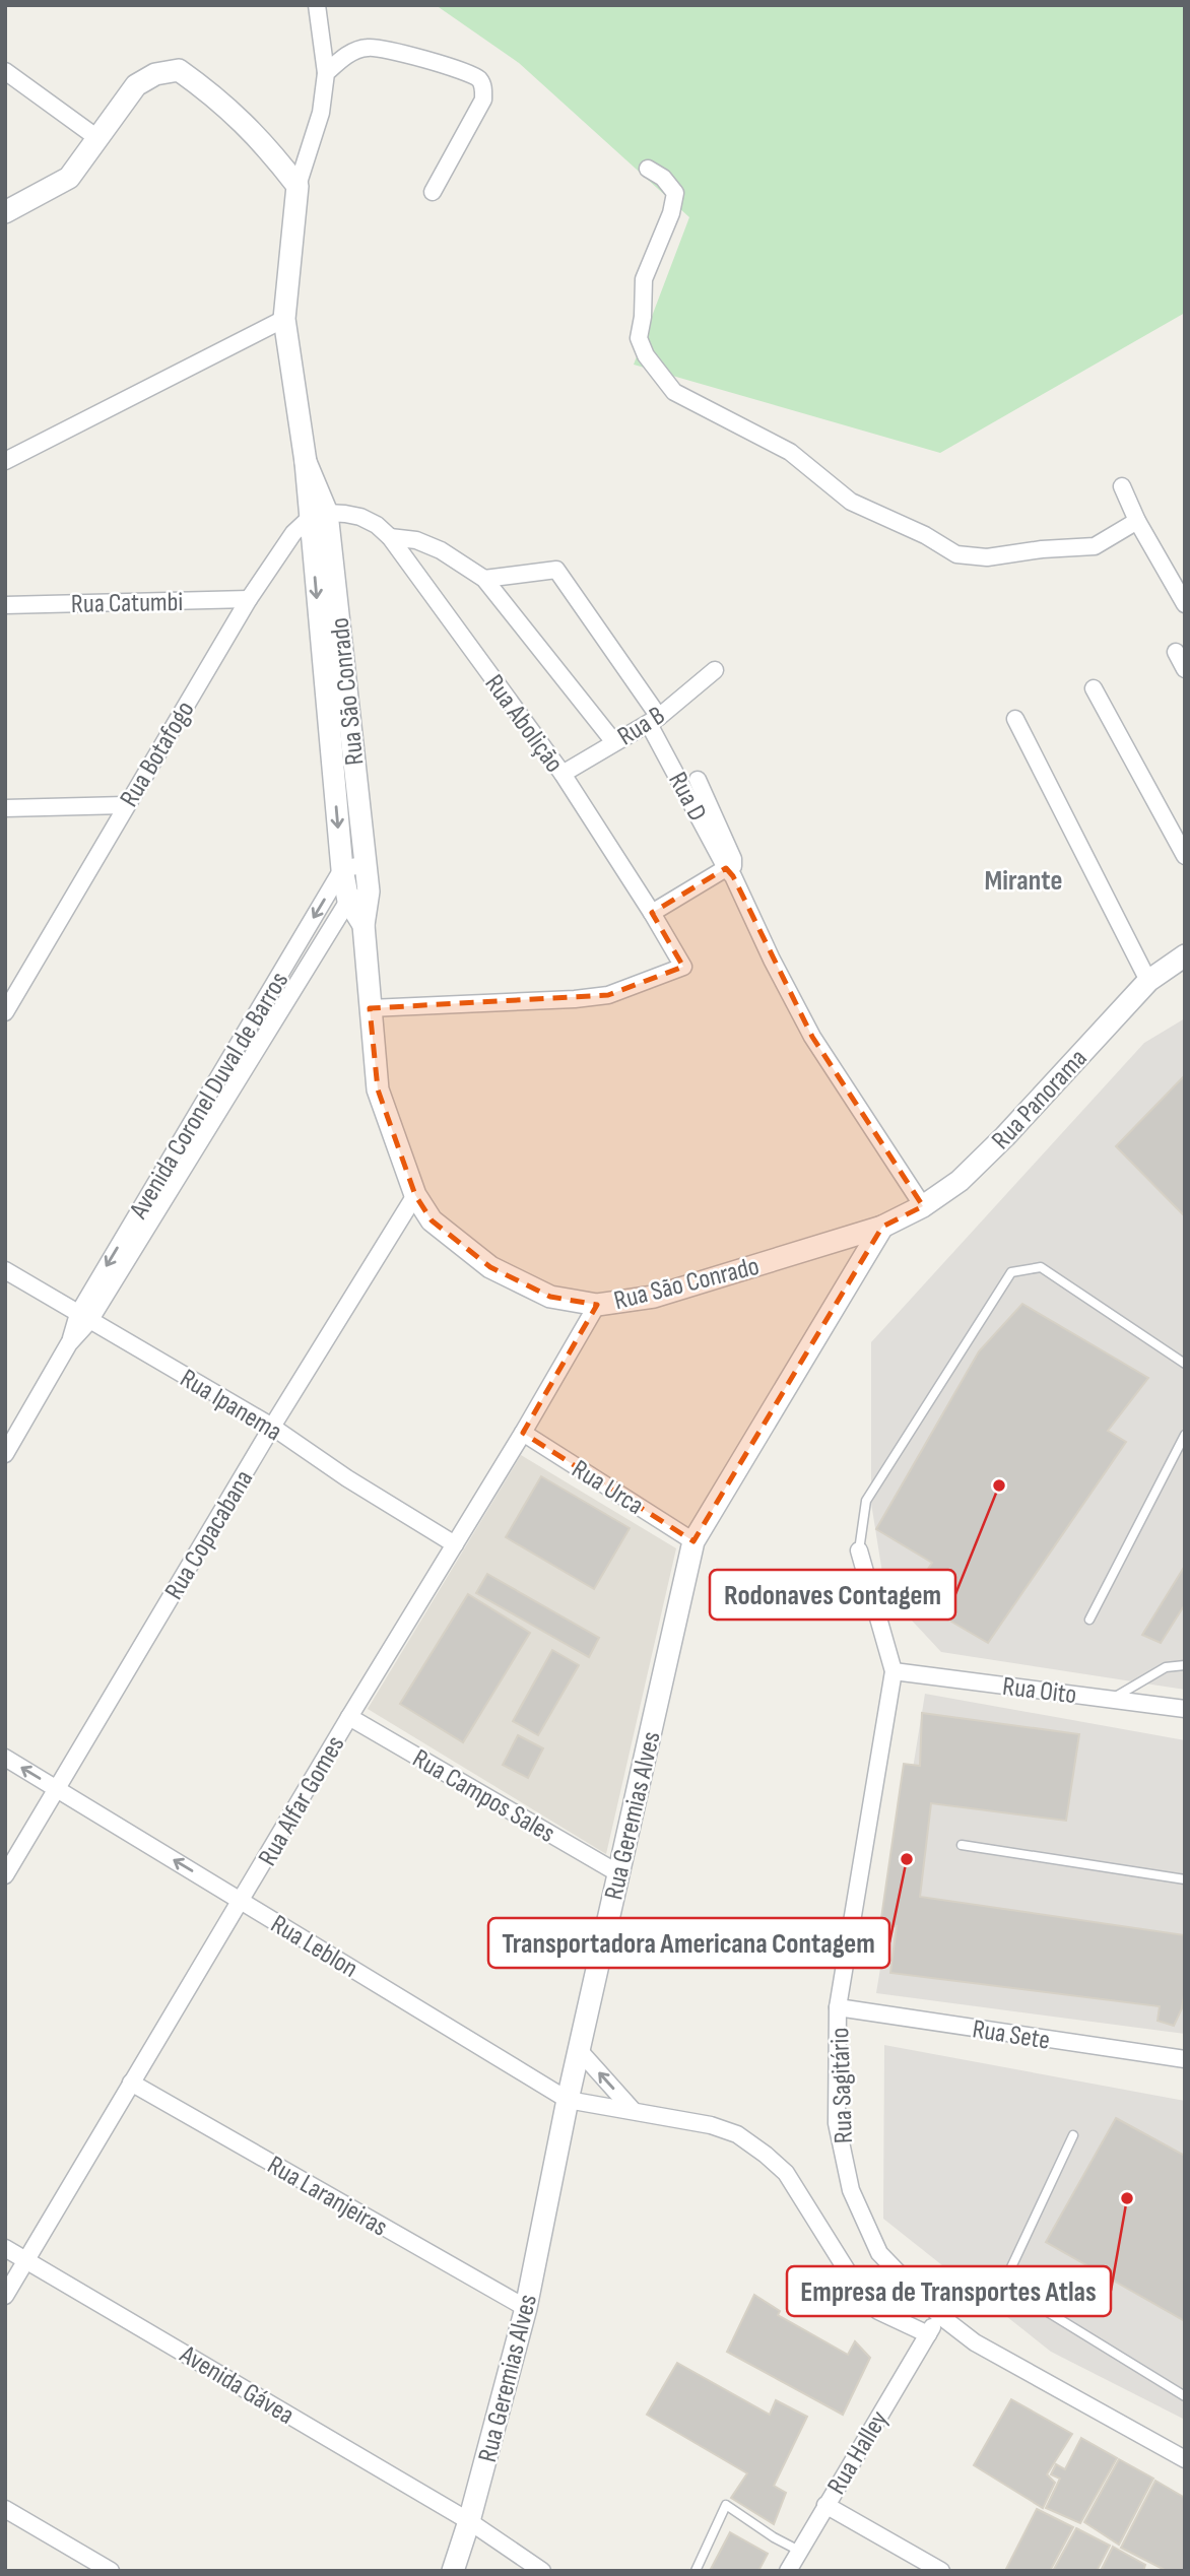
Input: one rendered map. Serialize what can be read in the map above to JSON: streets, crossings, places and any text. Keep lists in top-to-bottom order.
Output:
{
  "streets": {
    "street": [
      "Rua Catumbi",
      "Rua São Conrado",
      "Rua Abolição",
      "Rua B",
      "Rua Botafogo",
      "Rua D",
      "Avenida Coronel Duval de Barros",
      "Rua Panorama",
      "Rua Ipanema",
      "Rua Urca",
      "Rua Copacabana",
      "Rua Oito",
      "Rua Campos Sales",
      "Rua Alfar Gomes",
      "Rua Geremias Alves",
      "Rua Leblon",
      "Rua Sete",
      "Rua Sagitário",
      "Rua Laranjeiras",
      "Avenida Gávea",
      "Rua Halley"
    ]
  },
  "crossings": [
    ["Rua Catumbi", "Rua Botafogo"],
    ["Rua São Conrado", "Rua Abolição"],
    ["Rua São Conrado", "Rua Botafogo"],
    ["Rua São Conrado", "Avenida Coronel Duval de Barros"],
    ["Rua São Conrado", "Rua Panorama"],
    ["Rua São Conrado", "Rua Copacabana"],
    ["Rua São Conrado", "Rua Alfar Gomes"],
    ["Rua São Conrado", "Rua Geremias Alves"],
    ["Rua Abolição", "Rua B"],
    ["Rua Abolição", "Rua Botafogo"],
    ["Rua B", "Rua D"],
    ["Avenida Coronel Duval de Barros", "Rua Ipanema"],
    ["Rua Panorama", "Rua Geremias Alves"],
    ["Rua Ipanema", "Rua Copacabana"],
    ["Rua Ipanema", "Rua Alfar Gomes"],
    ["Rua Urca", "Rua Alfar Gomes"],
    ["Rua Urca", "Rua Geremias Alves"],
    ["Rua Copacabana", "Rua Leblon"],
    ["Rua Oito", "Rua Sagitário"],
    ["Rua Campos Sales", "Rua Alfar Gomes"],
    ["Rua Campos Sales", "Rua Geremias Alves"],
    ["Rua Alfar Gomes", "Rua Leblon"],
    ["Rua Alfar Gomes", "Rua Laranjeiras"],
    ["Rua Alfar Gomes", "Avenida Gávea"],
    ["Rua Geremias Alves", "Rua Leblon"],
    ["Rua Geremias Alves", "Rua Laranjeiras"],
    ["Rua Geremias Alves", "Avenida Gávea"],
    ["Rua Leblon", "Rua Halley"],
    ["Rua Sete", "Rua Sagitário"],
    ["Rua Sagitário", "Rua Halley"]
  ],
  "districts": ["Mirante"],
  "places": ["Rodonaves Contagem", "Transportadora Americana Contagem", "Empresa de Transportes Atlas"]
}
